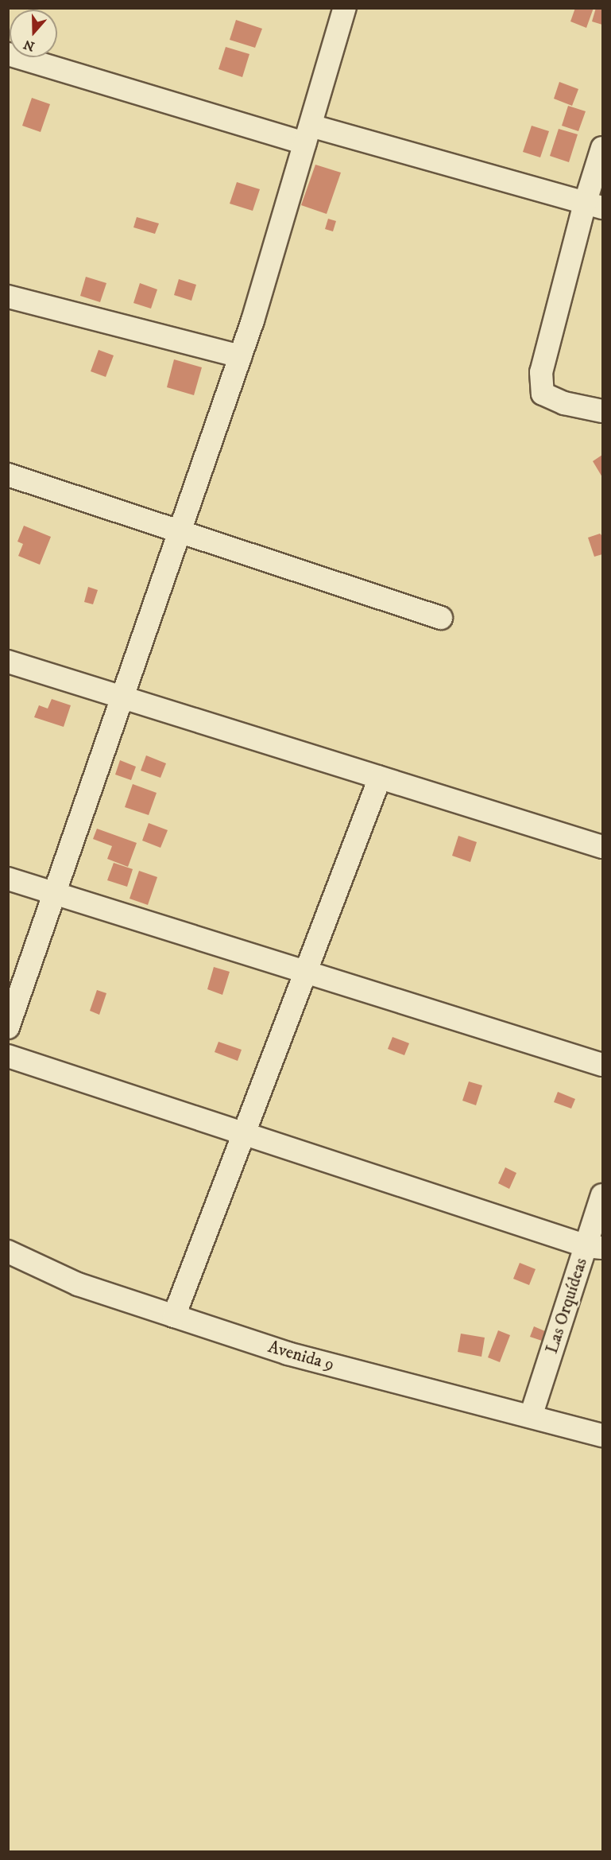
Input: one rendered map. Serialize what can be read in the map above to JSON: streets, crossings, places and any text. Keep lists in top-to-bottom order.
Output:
{
  "streets": {
    "street": ["Las Orquídeas", "Avenida 9"]
  },
  "crossings": [
    ["Las Orquídeas", "Avenida 9"]
  ],
  "north": "bottom"
}
